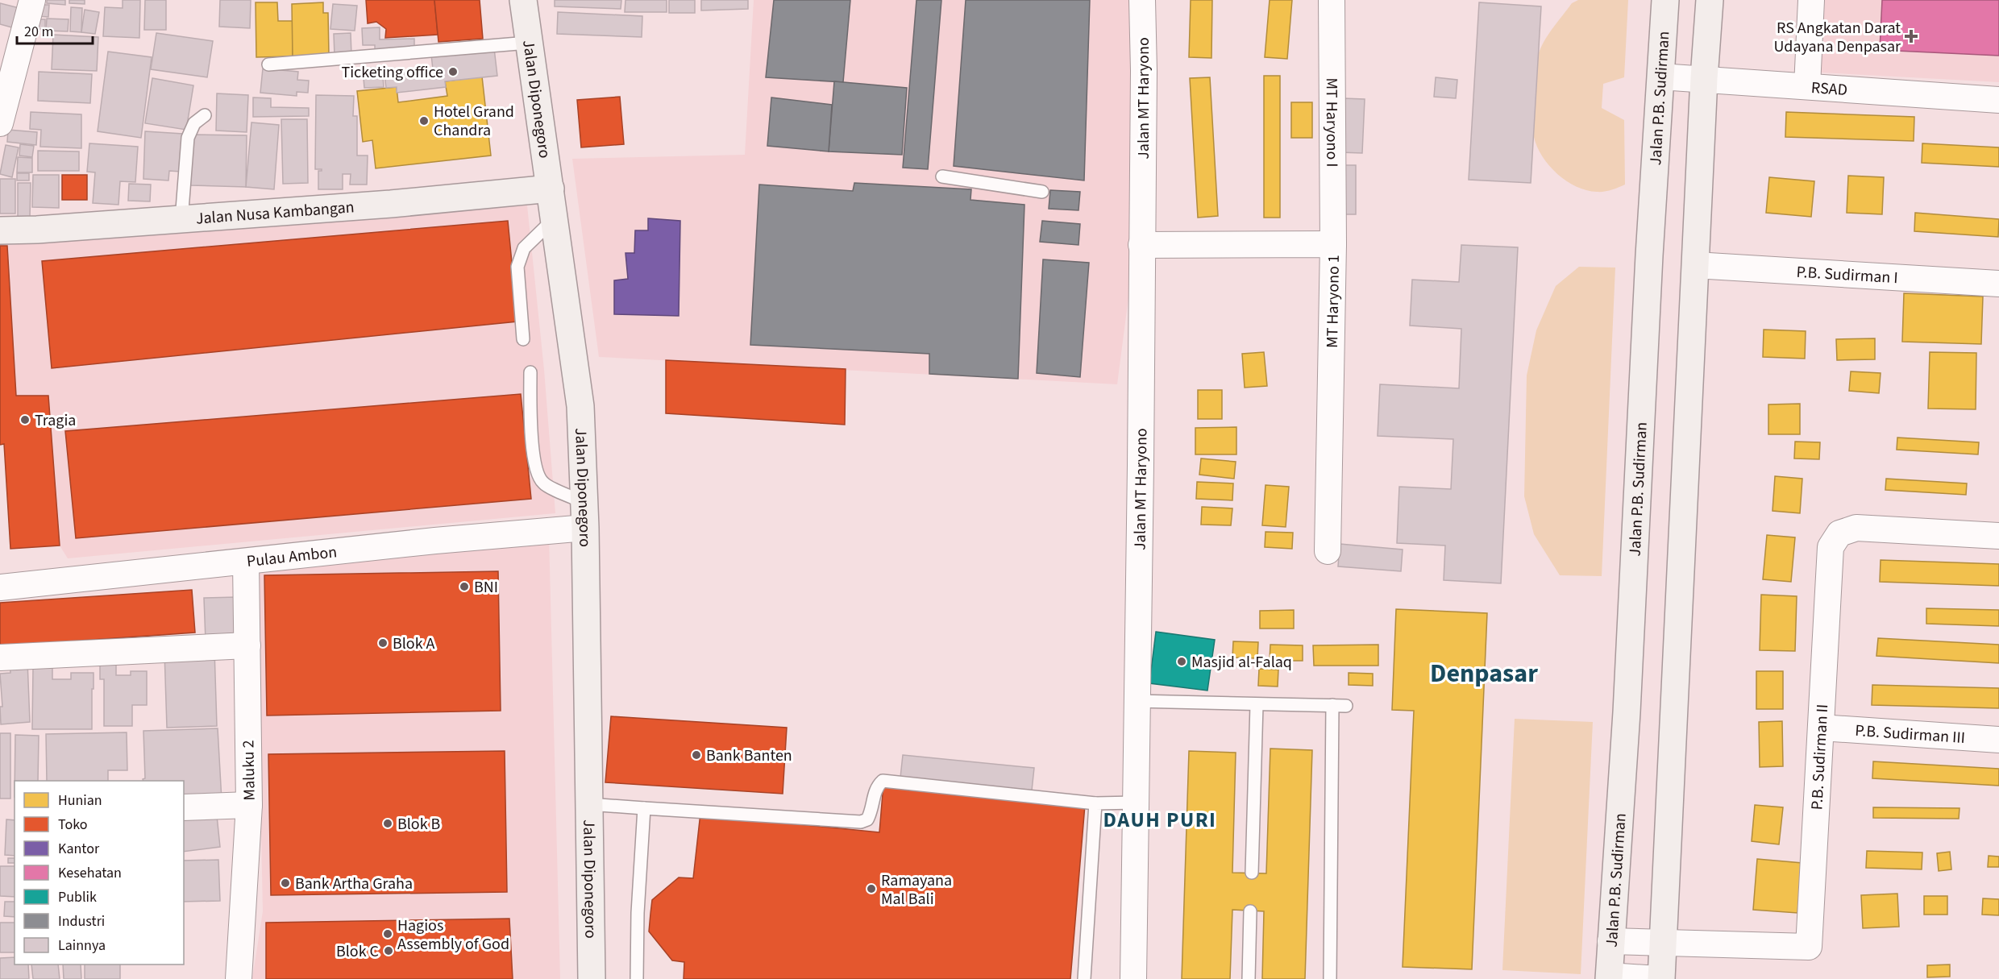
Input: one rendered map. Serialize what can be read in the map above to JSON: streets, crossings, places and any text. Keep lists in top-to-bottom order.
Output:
{
  "streets": {
    "main road": ["Jalan P.B. Sudirman", "Jalan Diponegoro", "Jalan Nusa Kambangan"],
    "street": [
      "RSAD",
      "Jalan MT Haryono",
      "MT Haryono I",
      "P.B. Sudirman I",
      "MT Haryono 1",
      "Pulau Ambon",
      "P.B. Sudirman III",
      "P.B. Sudirman II",
      "Maluku 2"
    ]
  },
  "crossings": [
    ["RSAD", "Jalan P.B. Sudirman"],
    ["Jalan MT Haryono", "MT Haryono 1"],
    ["Jalan P.B. Sudirman", "P.B. Sudirman II"],
    ["Jalan Diponegoro", "Jalan Nusa Kambangan"],
    ["Jalan Diponegoro", "Pulau Ambon"],
    ["MT Haryono I", "MT Haryono 1"],
    ["Pulau Ambon", "Maluku 2"],
    ["P.B. Sudirman III", "P.B. Sudirman II"]
  ],
  "districts": ["Denpasar", "DAUH PURI"],
  "places": {
    "health": ["RS Angkatan Darat Udayana Denpasar"],
    "other": [
      "Ticketing office",
      "Hotel Grand Chandra",
      "Tragia",
      "BNI",
      "Blok A",
      "Masjid al-Falaq",
      "Bank Banten",
      "Blok B",
      "Bank Artha Graha",
      "Ramayana Mal Bali",
      "Hagios Assembly of God",
      "Blok C"
    ]
  },
  "legend": [
    "Hunian",
    "Toko",
    "Kantor",
    "Kesehatan",
    "Publik",
    "Industri",
    "Lainnya"
  ],
  "scale_bar": "20 m"
}
